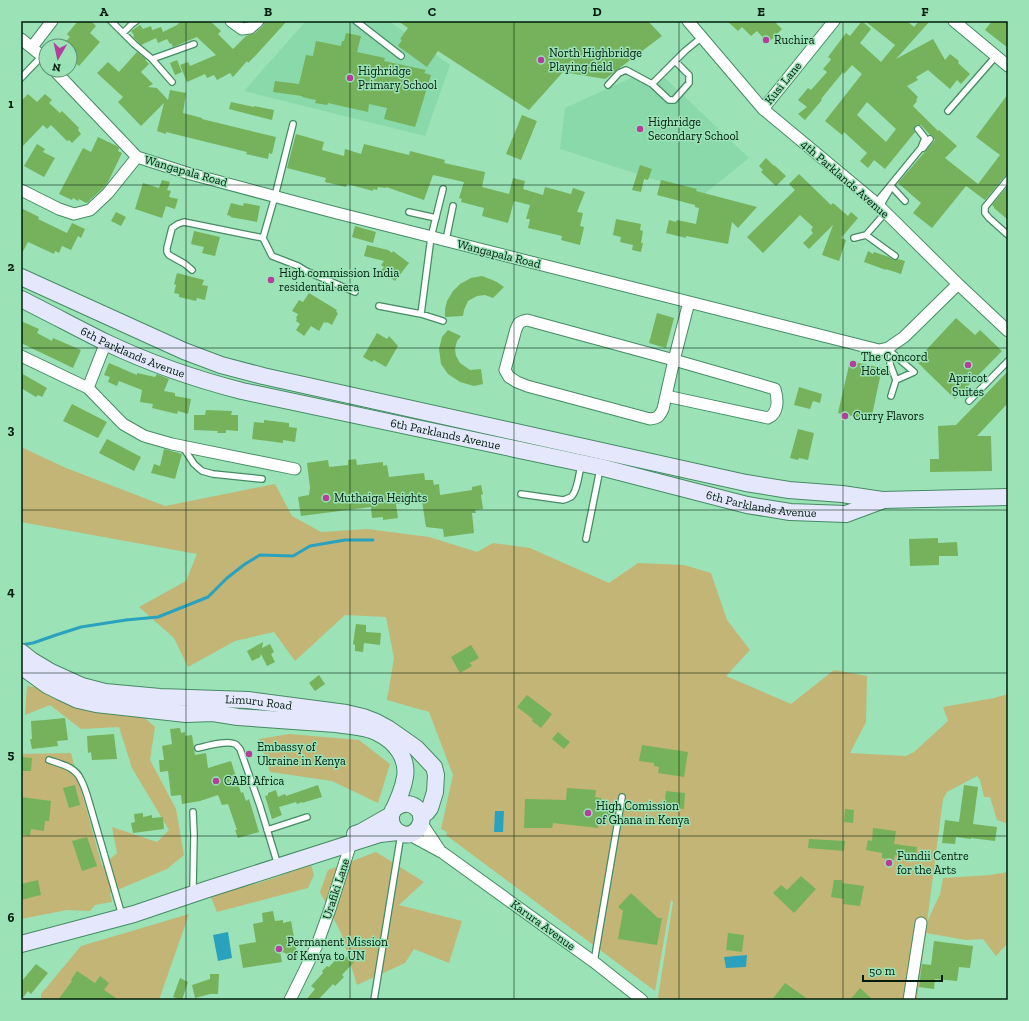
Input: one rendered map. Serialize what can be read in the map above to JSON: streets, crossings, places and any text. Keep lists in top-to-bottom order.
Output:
{
  "streets": {
    "street": [
      "Kusi Lane",
      "Wangapala Road",
      "4th Parklands Avenue",
      "6th Parklands Avenue",
      "Limuru Road",
      "Urafiki Lane",
      "Karura Avenue"
    ]
  },
  "crossings": [
    ["Kusi Lane", "4th Parklands Avenue"],
    ["Limuru Road", "Karura Avenue"]
  ],
  "places": [
    "Ruchira",
    "North Highbridge Playing field",
    "Highridge Primary School",
    "Highridge Secondary School",
    "High commission India residential aera",
    "The Concord Hotel",
    "Apricot Suites",
    "Curry Flavors",
    "Muthaiga Heights",
    "Embassy of Ukraine in Kenya",
    "CABI Africa",
    "High Comission of Ghana in Kenya",
    "Fundii Centre for the Arts",
    "Permanent Mission of Kenya to UN"
  ],
  "scale_bar": "50 m",
  "north": "bottom",
  "grid": {
    "columns": [
      "A",
      "B",
      "C",
      "D",
      "E",
      "F"
    ],
    "rows": [
      "1",
      "2",
      "3",
      "4",
      "5",
      "6"
    ]
  }
}
